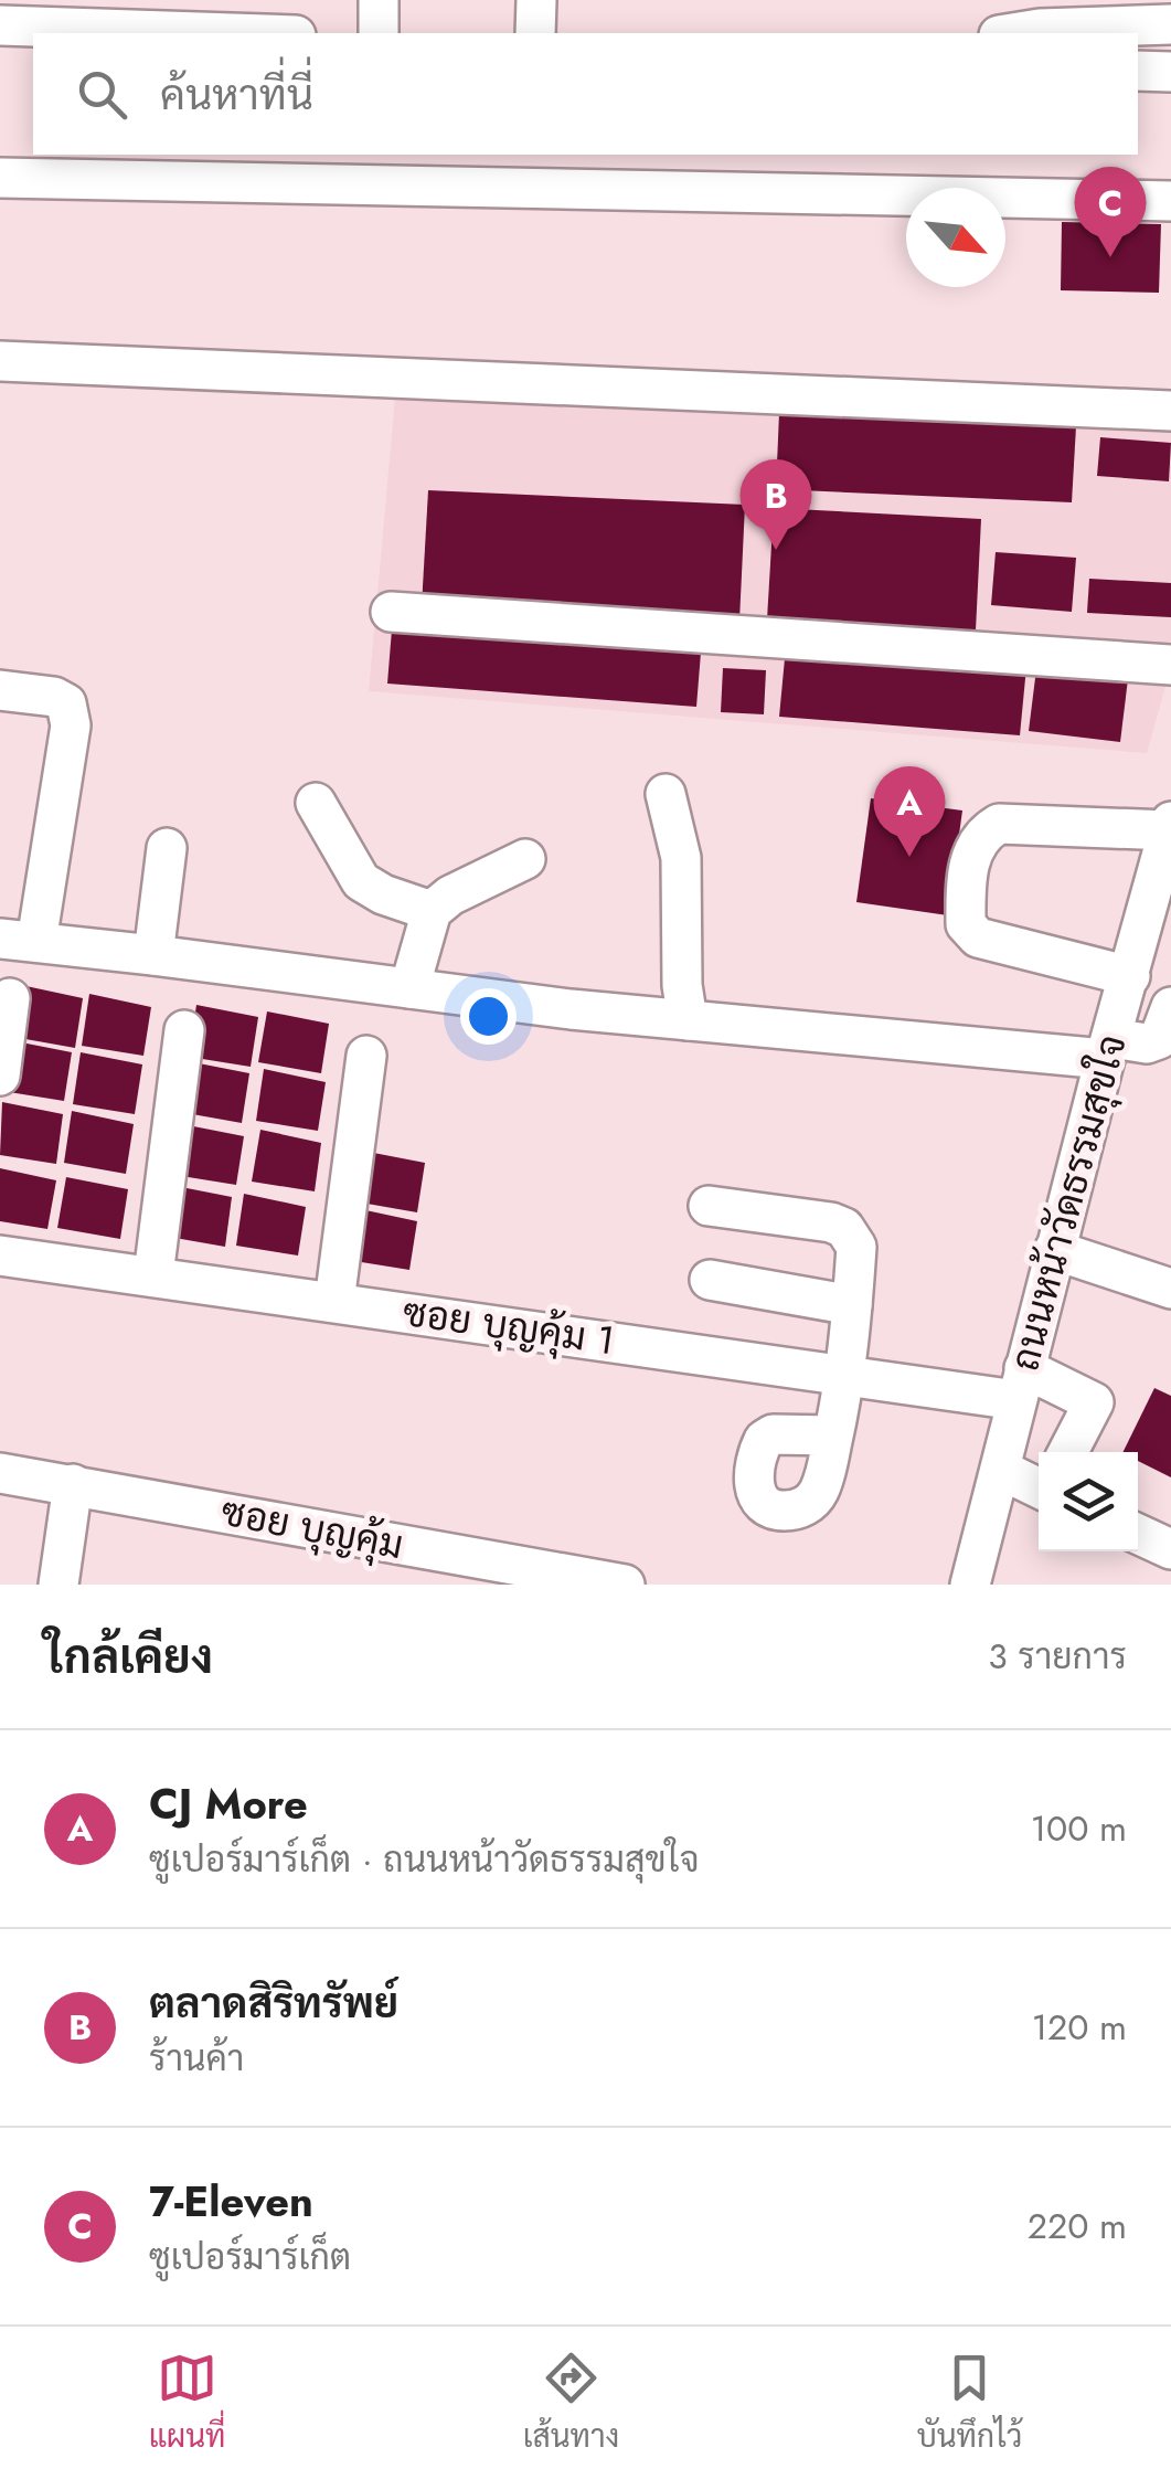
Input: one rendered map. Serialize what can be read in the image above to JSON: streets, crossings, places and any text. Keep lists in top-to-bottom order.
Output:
{
  "streets": {
    "street": ["ถนนหน้าวัดธรรมสุขใจ", "ซอย บุญคุ้ม 1", "ซอย บุญคุ้ม"]
  },
  "crossings": [
    ["ถนนหน้าวัดธรรมสุขใจ", "ซอย บุญคุ้ม 1"]
  ],
  "north": "bottom right",
  "page": {
    "search": "ค้นหาที่นี่",
    "pins": ["C", "B", "A"],
    "heading": ["ใกล้เคียง", "3 รายการ"],
    "list": [
      {
        "mark": "A",
        "name": "CJ More",
        "note": "ซูเปอร์มาร์เก็ต · ถนนหน้าวัดธรรมสุขใจ",
        "value": "100 m"
      },
      {
        "mark": "B",
        "name": "ตลาดสิริทรัพย์",
        "note": "ร้านค้า",
        "value": "120 m"
      },
      {
        "mark": "C",
        "name": "7-Eleven",
        "note": "ซูเปอร์มาร์เก็ต",
        "value": "220 m"
      }
    ],
    "nav": ["แผนที่", "เส้นทาง", "บันทึกไว้"]
  }
}
